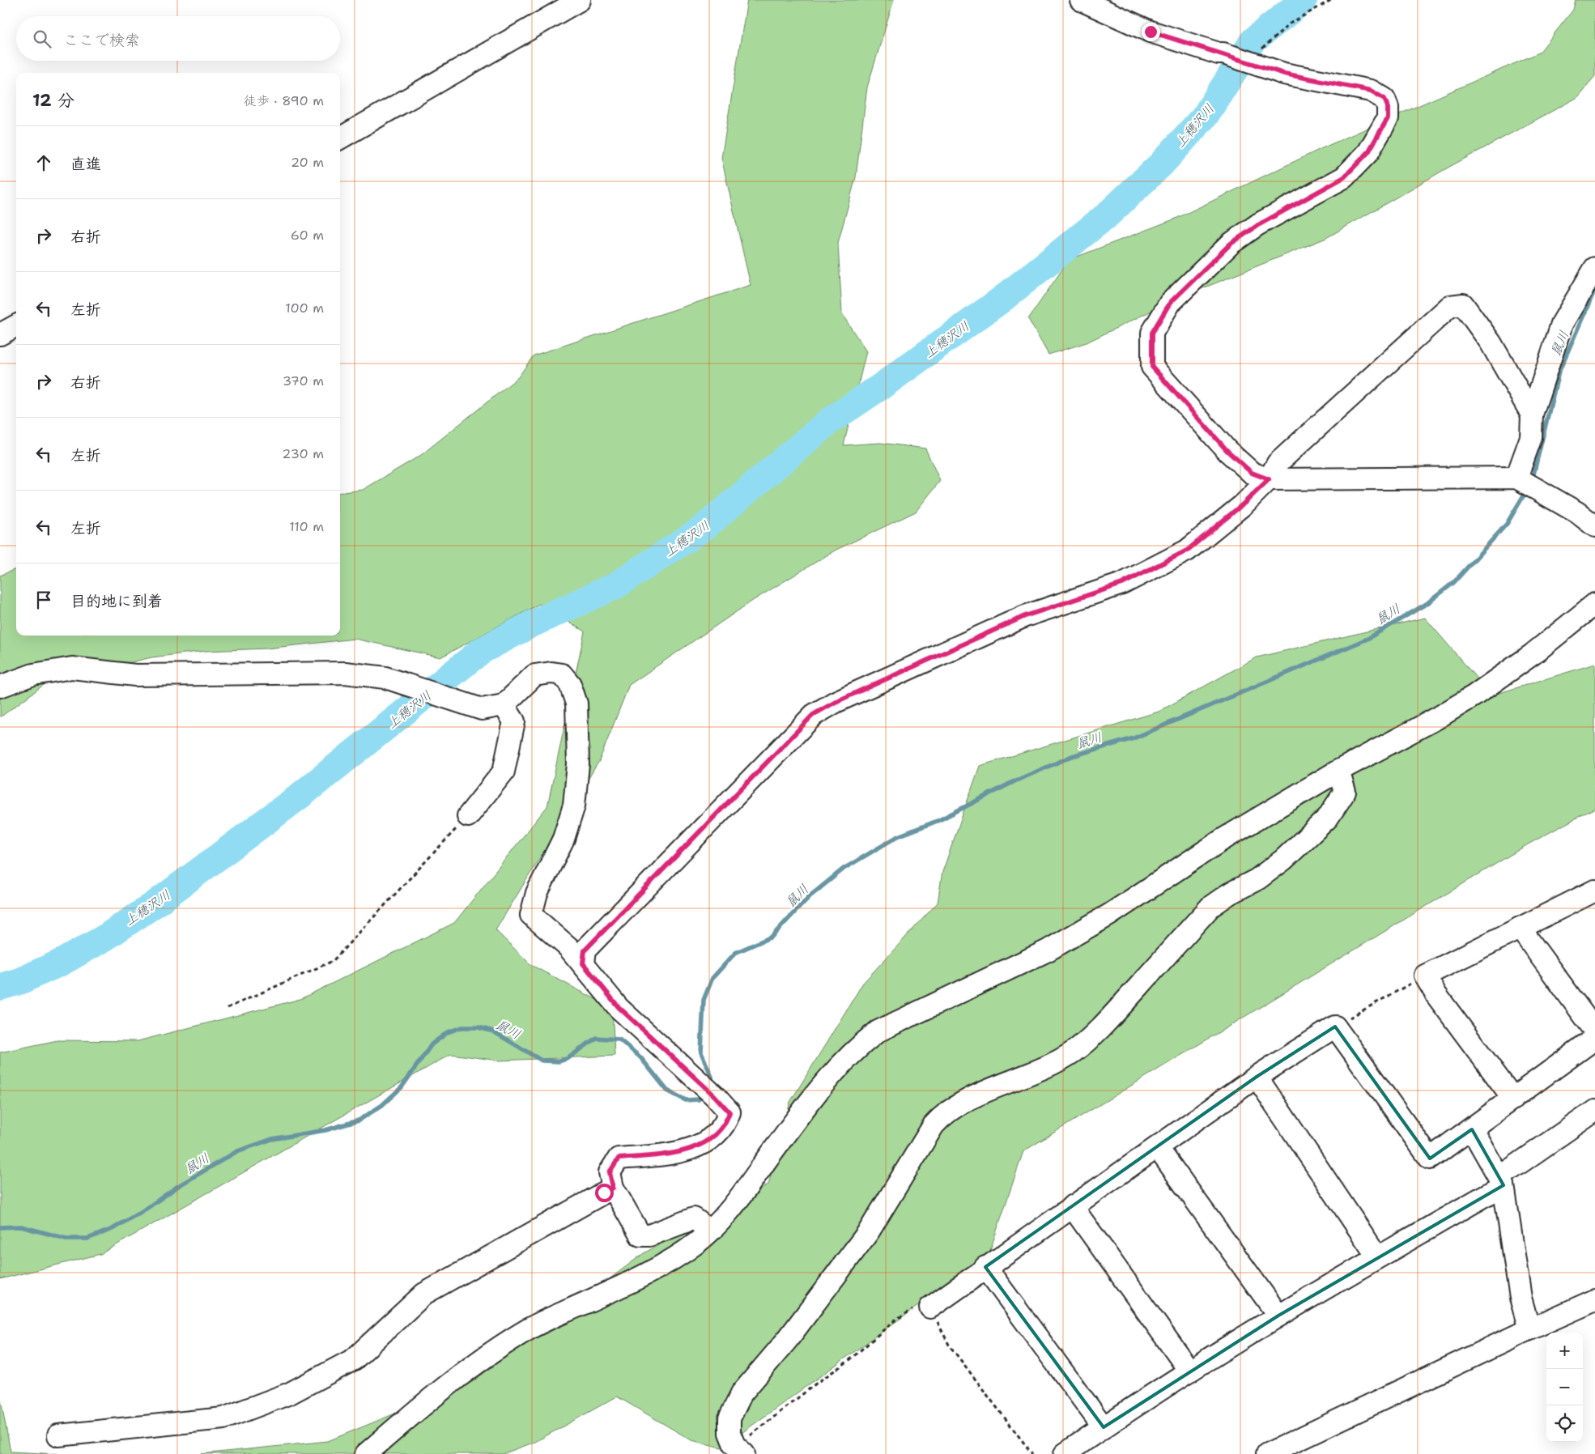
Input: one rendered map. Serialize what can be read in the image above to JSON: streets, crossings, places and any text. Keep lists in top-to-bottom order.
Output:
{
  "water": ["上穂沢川", "鼠川"],
  "page": {
    "search": "ここで検索",
    "heading": ["12 分", "徒歩 · 890 m"],
    "list": [
      ["直進", "20 m"],
      ["右折", "60 m"],
      ["左折", "100 m"],
      ["右折", "370 m"],
      ["左折", "230 m"],
      ["左折", "110 m"],
      "目的地に到着"
    ],
    "map_buttons": ["+", "−"]
  }
}
